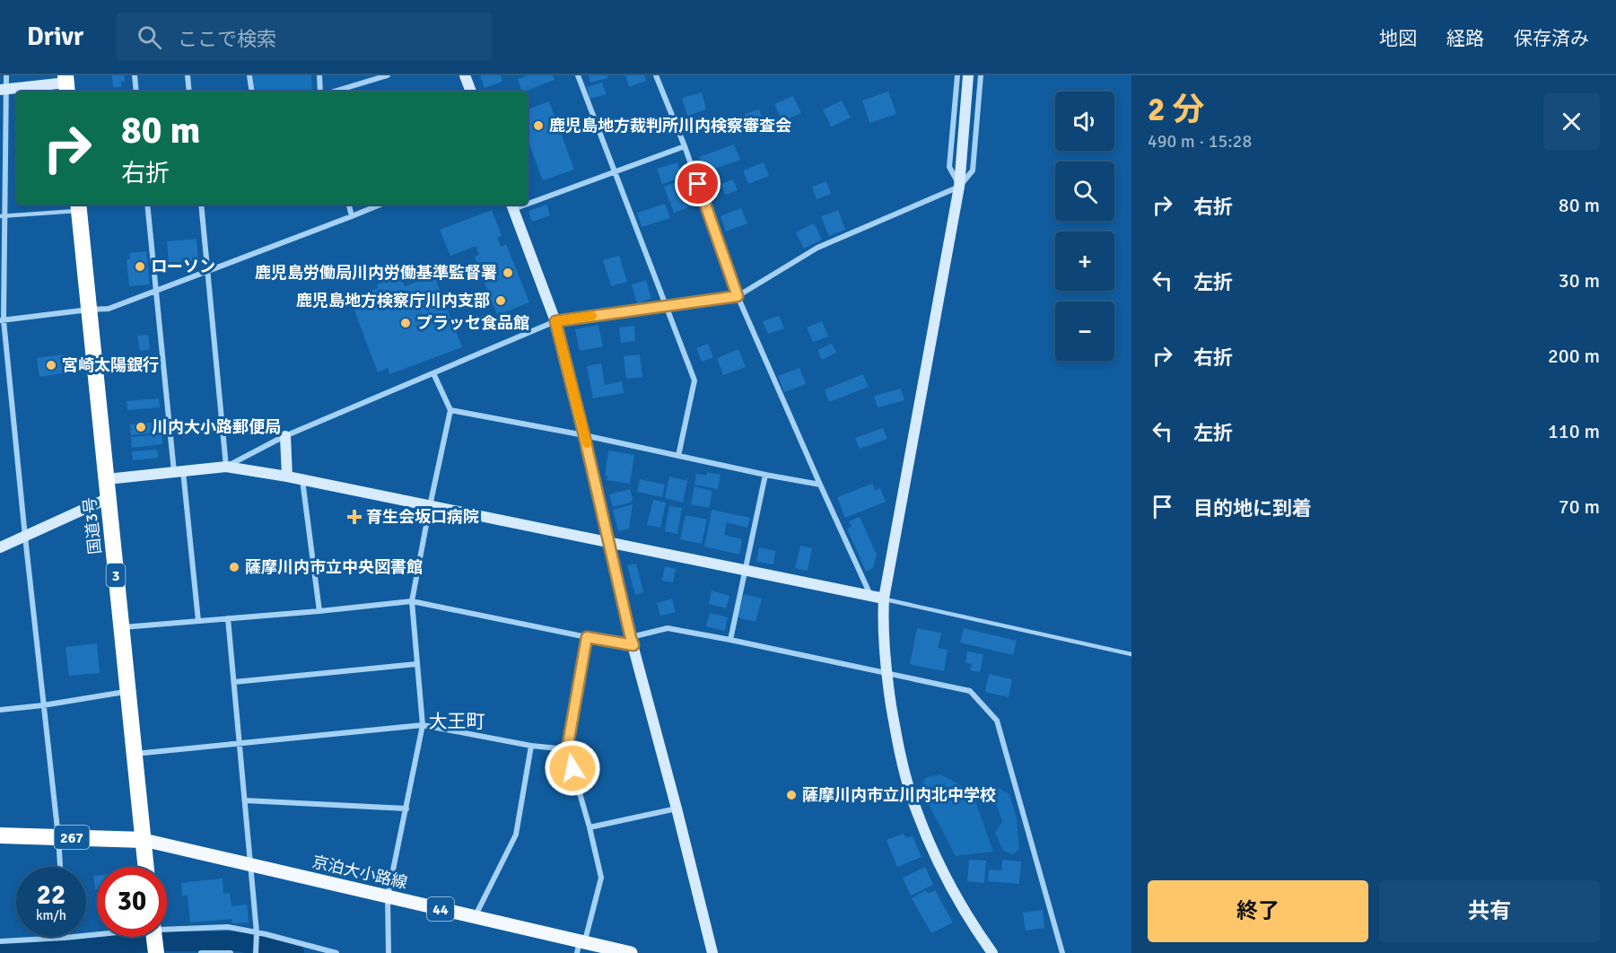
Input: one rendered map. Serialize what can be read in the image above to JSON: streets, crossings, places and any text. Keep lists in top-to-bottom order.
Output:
{
  "streets": {
    "highway": ["国道3号", "3", "267"],
    "main road": ["京泊大小路線", "44"]
  },
  "crossings": [
    ["国道3号", "267"],
    ["国道3号", "京泊大小路線"],
    ["267", "京泊大小路線"]
  ],
  "districts": ["大王町"],
  "places": {
    "other": [
      "鹿児島地方裁判所川内検察審査会",
      "ローソン",
      "鹿児島労働局川内労働基準監督署",
      "鹿児島地方検察庁川内支部",
      "プラッセ食品館",
      "宮崎太陽銀行",
      "川内大小路郵便局",
      "薩摩川内市立中央図書館",
      "薩摩川内市立川内北中学校"
    ],
    "health": ["育生会坂口病院"]
  },
  "page": {
    "header": "Drivr",
    "search": "ここで検索",
    "nav": ["地図", "経路", "保存済み"],
    "heading": ["2 分", "490 m · 15:28"],
    "map_buttons": ["+", "−"],
    "turn": ["80 m", "右折"],
    "list": [
      {
        "name": "右折",
        "value": "80 m"
      },
      {
        "name": "左折",
        "value": "30 m"
      },
      {
        "name": "右折",
        "value": "200 m"
      },
      {
        "name": "左折",
        "value": "110 m"
      },
      {
        "name": "目的地に到着",
        "value": "70 m"
      }
    ],
    "speed": "22 km/h",
    "limit": "30",
    "buttons": ["終了", "共有"]
  }
}
